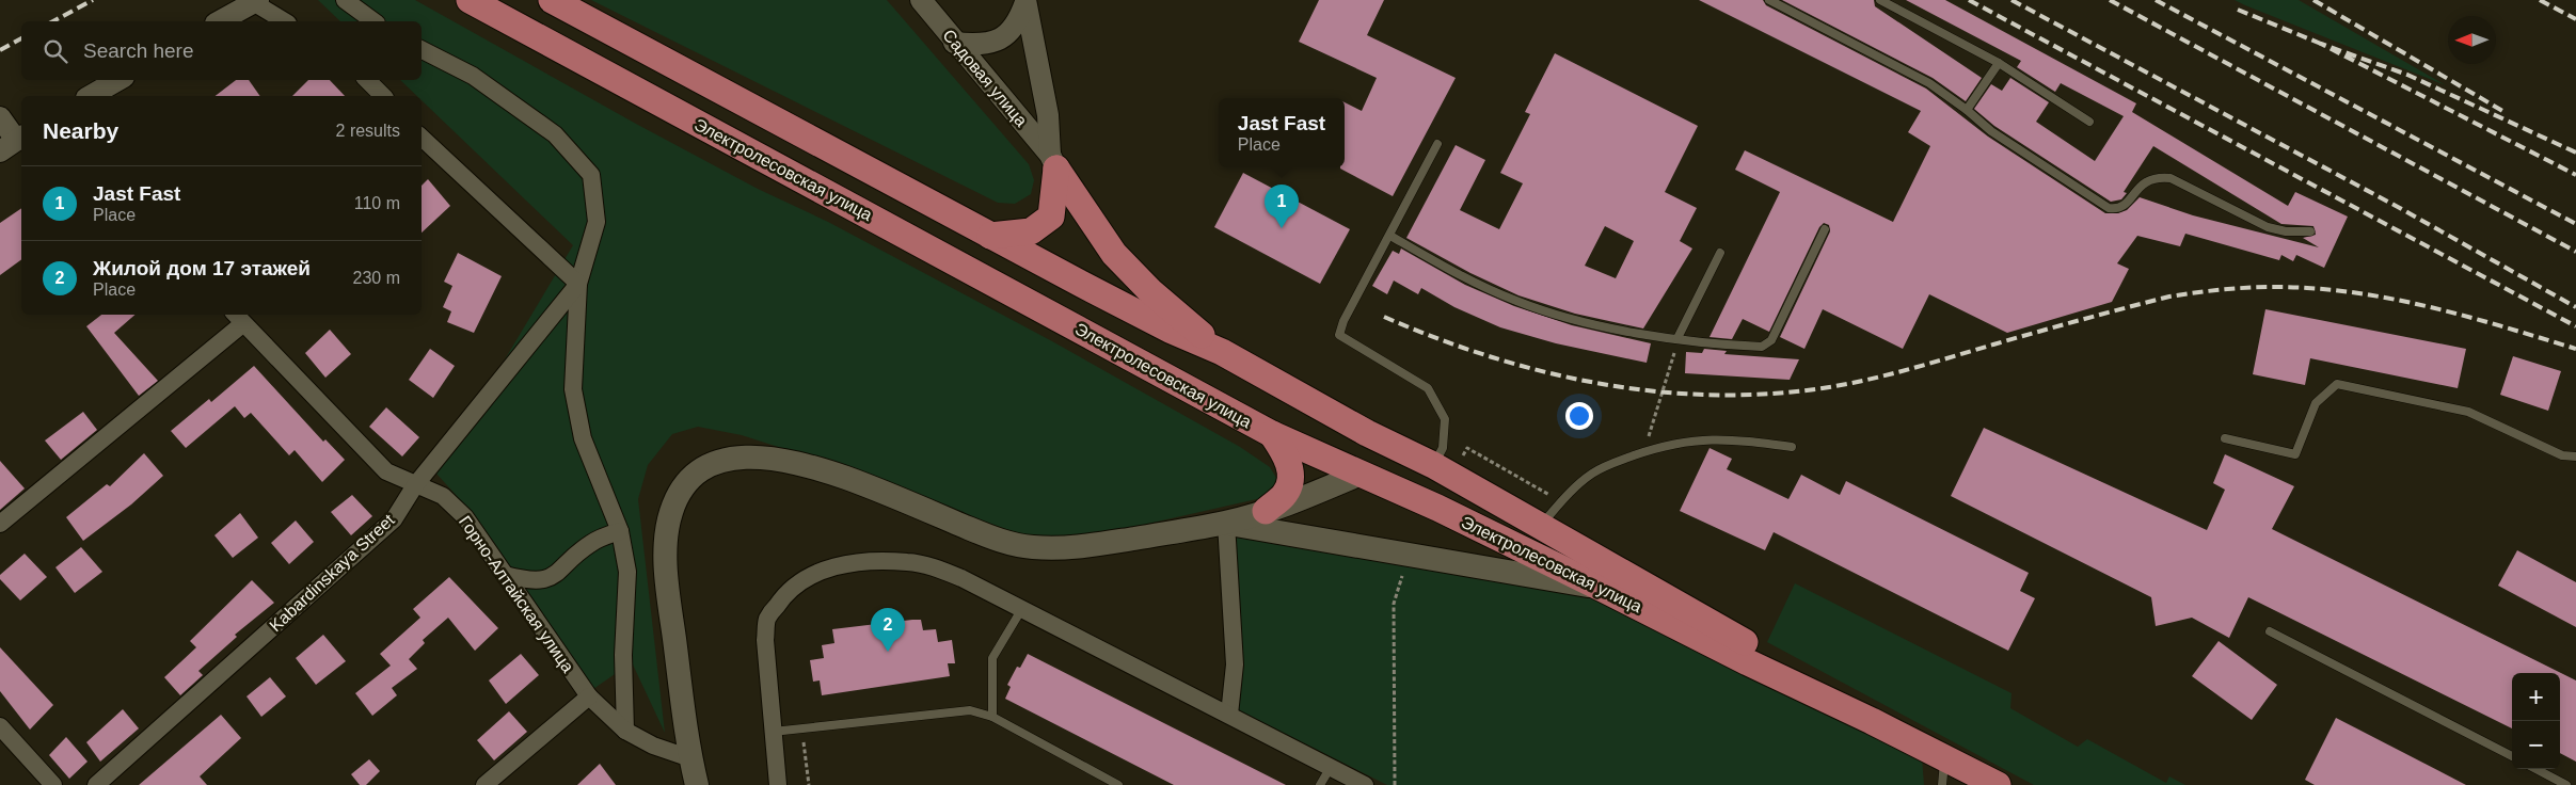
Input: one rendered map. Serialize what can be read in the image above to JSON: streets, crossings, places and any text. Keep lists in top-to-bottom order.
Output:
{
  "streets": {
    "main road": ["Электролесовская улица"],
    "street": ["Садовая улица", "Kabardinskaya Street", "Горно-Алтайская улица"]
  },
  "crossings": [
    ["Kabardinskaya Street", "Горно-Алтайская улица"]
  ],
  "north": "left",
  "page": {
    "search": "Search here",
    "heading": ["Nearby", "2 results"],
    "popup": ["Jast Fast", "Place"],
    "list": [
      {
        "mark": "1",
        "name": "Jast Fast",
        "note": "Place",
        "value": "110 m"
      },
      {
        "mark": "2",
        "name": "Жилой дом 17 этажей",
        "note": "Place",
        "value": "230 m"
      }
    ],
    "pins": ["1", "2"],
    "map_buttons": ["+", "−"]
  }
}
